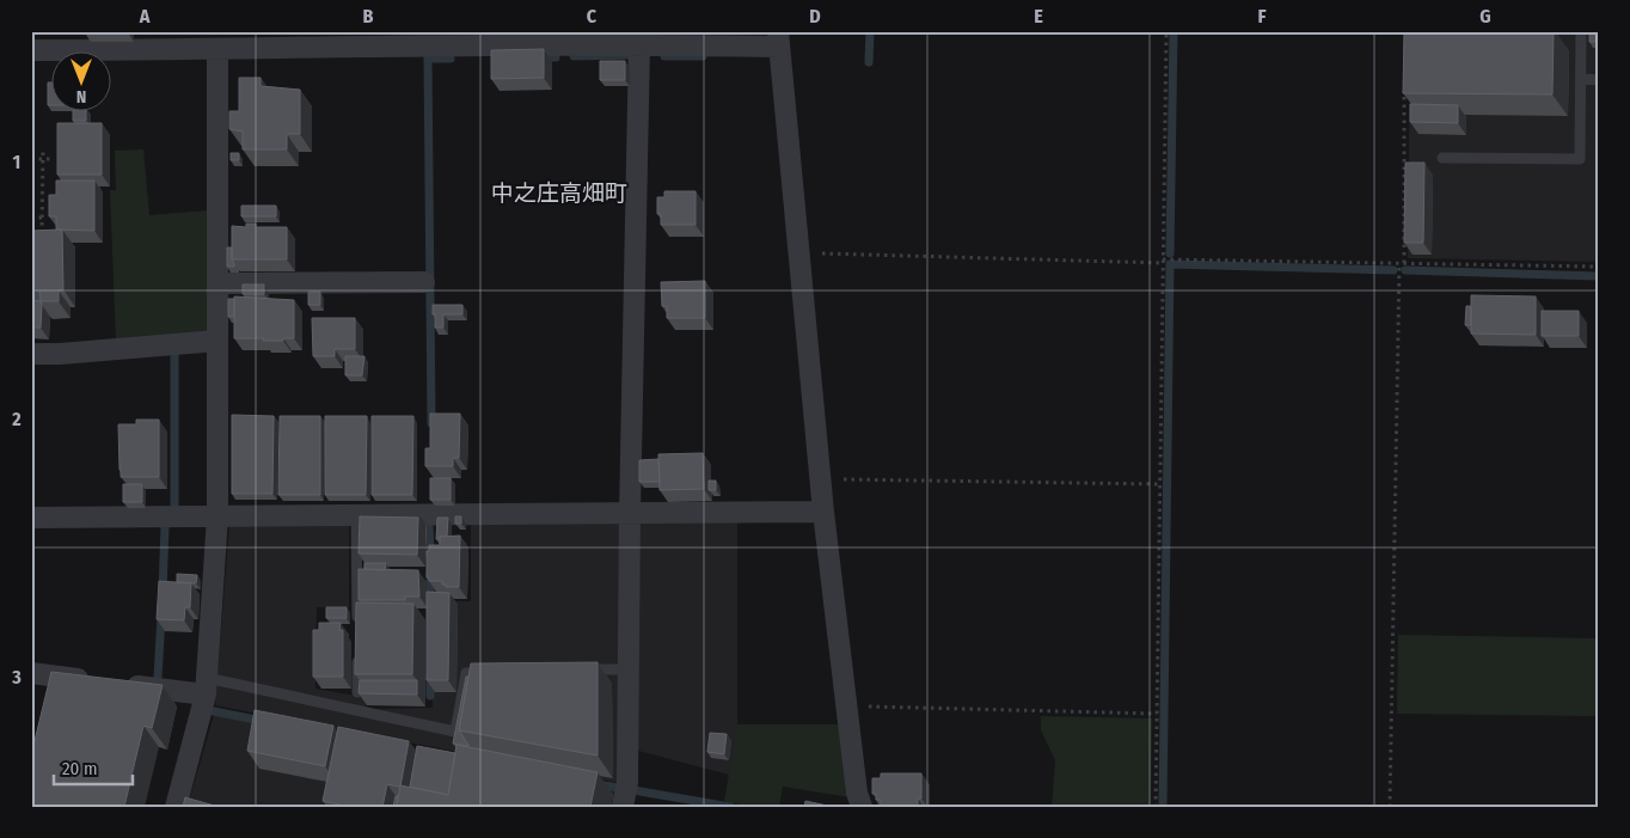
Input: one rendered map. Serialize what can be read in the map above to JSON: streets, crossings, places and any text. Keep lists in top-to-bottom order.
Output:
{
  "districts": ["中之庄高畑町"],
  "scale_bar": "20 m",
  "north": "bottom",
  "grid": {
    "columns": [
      "A",
      "B",
      "C",
      "D",
      "E",
      "F",
      "G"
    ],
    "rows": ["1", "2", "3"]
  }
}
